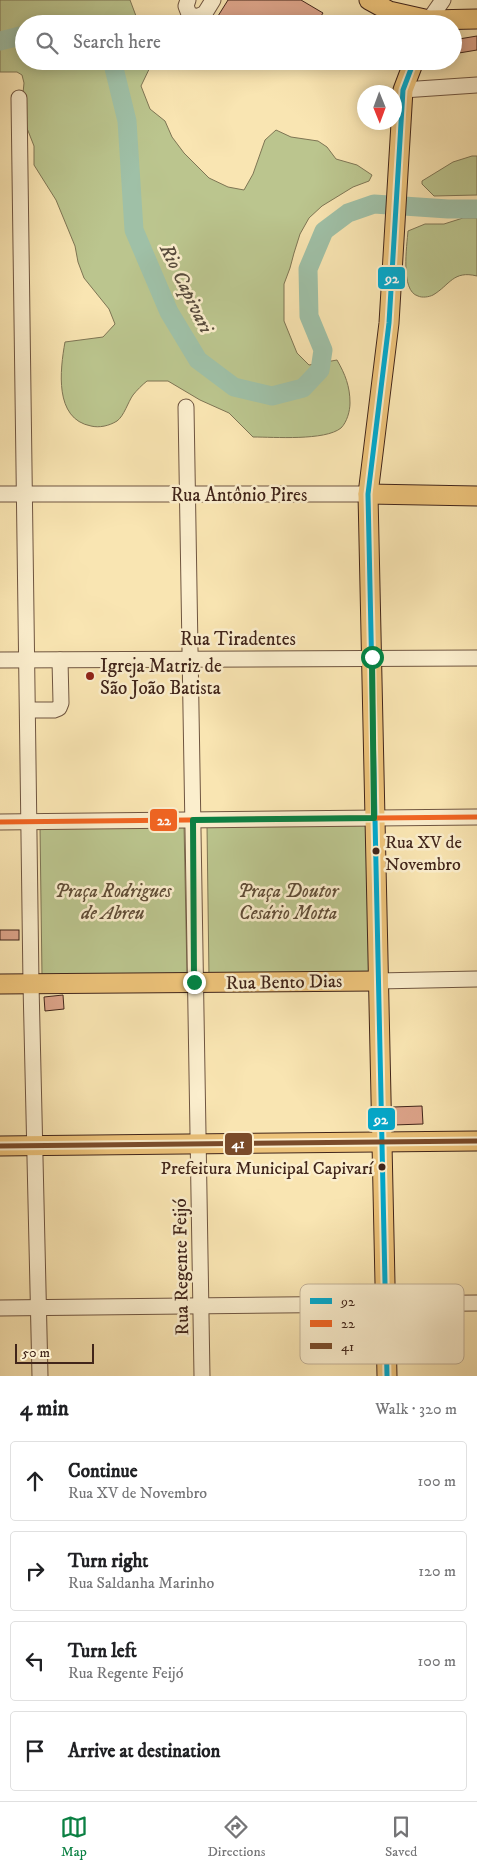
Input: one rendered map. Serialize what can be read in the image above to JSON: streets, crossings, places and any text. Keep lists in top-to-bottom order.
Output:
{
  "streets": {
    "main road": ["Rua Antônio Pires", "Rua Bento Dias"],
    "street": ["Rua Tiradentes", "Rua Regente Feijó"]
  },
  "crossings": [
    ["Rua Antônio Pires", "Rua Regente Feijó"],
    ["Rua Tiradentes", "Rua Regente Feijó"],
    ["Rua Bento Dias", "Rua Regente Feijó"]
  ],
  "water": ["Rio Capivari"],
  "parks": ["Praça Rodrigues de Abreu", "Praça Doutor Cesário Motta"],
  "places": ["Igreja Matriz de São João Batista", "Rua XV de Novembro", "Prefeitura Municipal Capivarí"],
  "lines": ["transit line 92", "transit line 22", "transit line 41"],
  "legend": ["92", "22", "41"],
  "scale_bar": "50 m",
  "north": "bottom",
  "page": {
    "search": "Search here",
    "scale": "50 m",
    "heading": ["4 min", "Walk · 320 m"],
    "list": [
      ["Continue", "Rua XV de Novembro", "100 m"],
      ["Turn right", "Rua Saldanha Marinho", "120 m"],
      ["Turn left", "Rua Regente Feijó", "100 m"],
      "Arrive at destination"
    ],
    "nav": ["Map", "Directions", "Saved"]
  }
}
